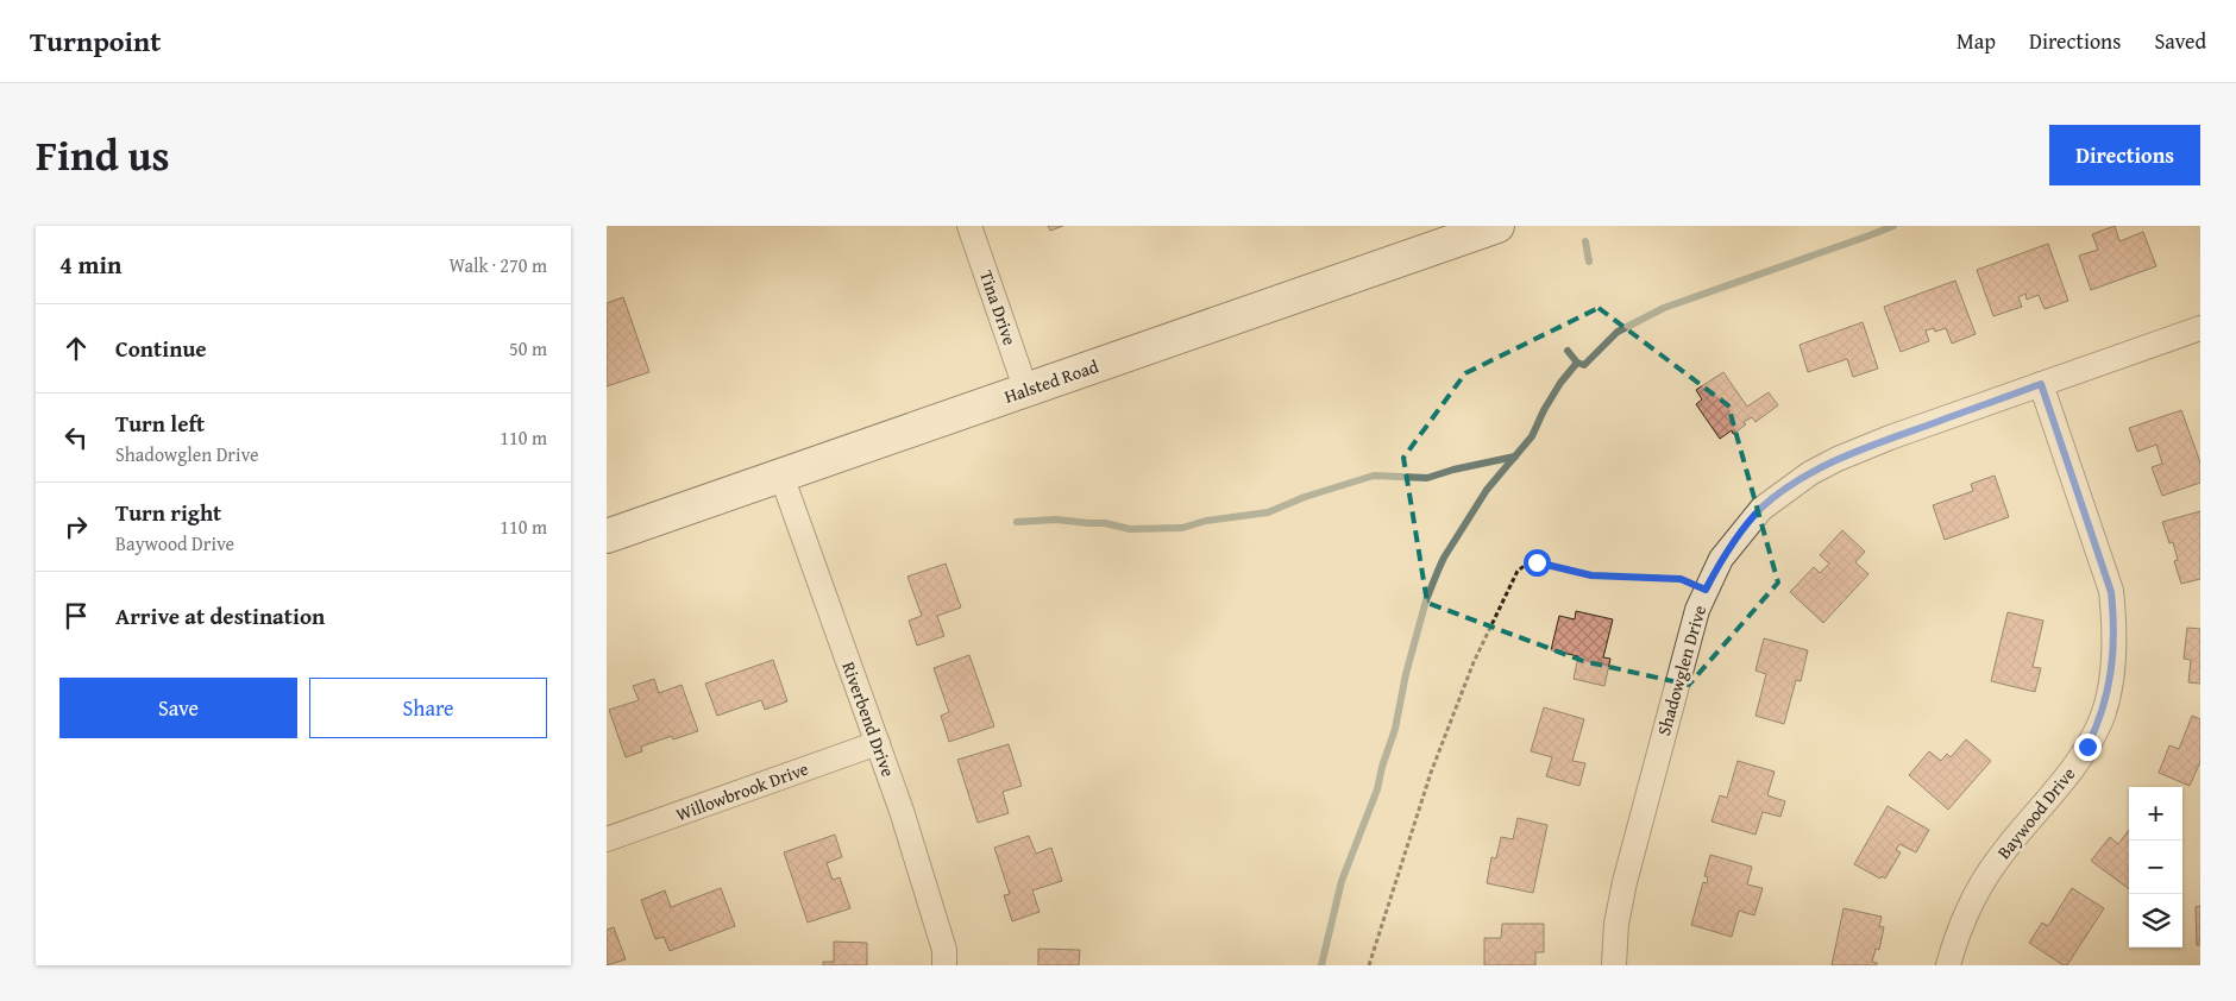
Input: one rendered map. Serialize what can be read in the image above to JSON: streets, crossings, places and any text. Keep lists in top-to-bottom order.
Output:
{
  "streets": {
    "street": [
      "Tina Drive",
      "Halsted Road",
      "Shadowglen Drive",
      "Riverbend Drive",
      "Willowbrook Drive",
      "Baywood Drive"
    ]
  },
  "crossings": [
    ["Tina Drive", "Halsted Road"],
    ["Halsted Road", "Riverbend Drive"],
    ["Shadowglen Drive", "Baywood Drive"],
    ["Riverbend Drive", "Willowbrook Drive"]
  ],
  "page": {
    "header": "Turnpoint",
    "nav": ["Map", "Directions", "Saved"],
    "title": "Find us",
    "buttons": [
      "Directions",
      ["Save", "Share"]
    ],
    "heading": ["4 min", "Walk · 270 m"],
    "list": [
      ["Continue", "50 m"],
      ["Turn left", "Shadowglen Drive", "110 m"],
      ["Turn right", "Baywood Drive", "110 m"],
      "Arrive at destination"
    ],
    "map_buttons": ["+", "−"]
  }
}
